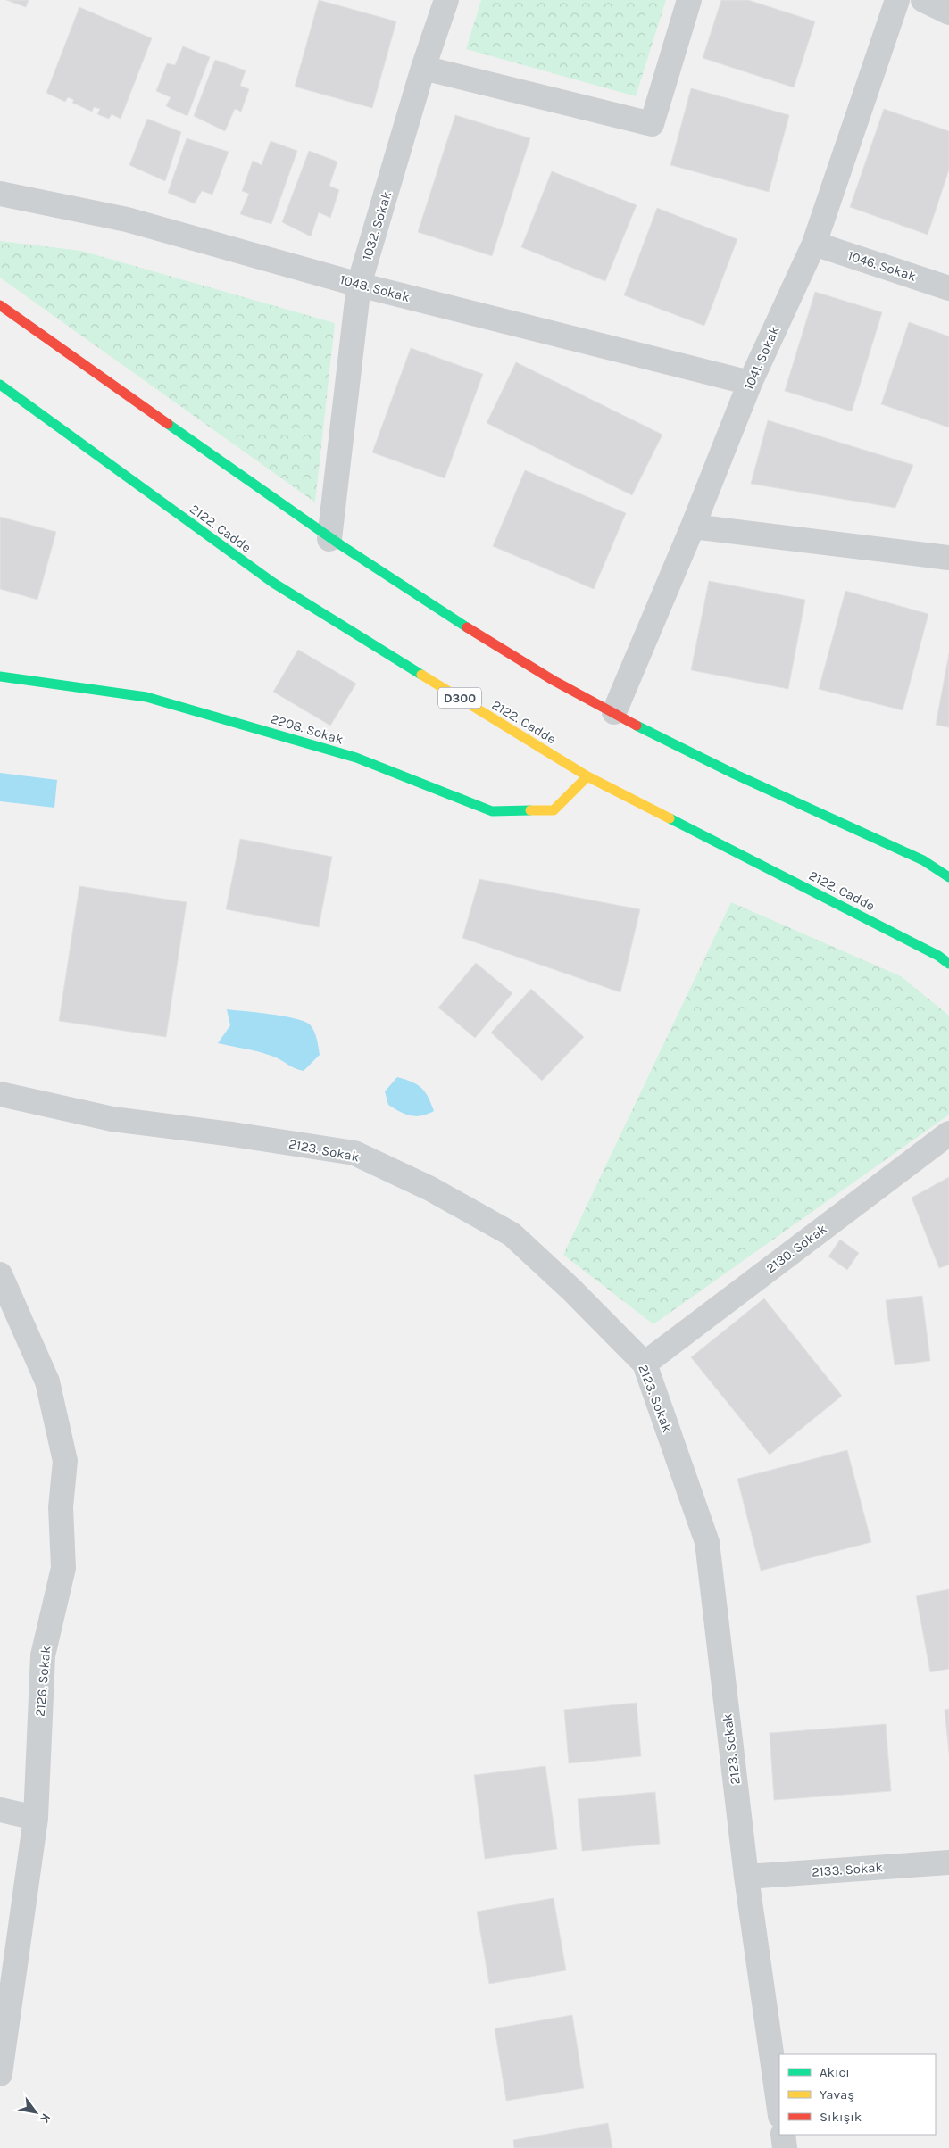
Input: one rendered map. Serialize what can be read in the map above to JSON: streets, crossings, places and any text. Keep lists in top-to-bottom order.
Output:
{
  "streets": {
    "main road": ["2122. Cadde", "D300", "2208. Sokak"],
    "street": [
      "1032. Sokak",
      "1046. Sokak",
      "1048. Sokak",
      "1041. Sokak",
      "2123. Sokak",
      "2130. Sokak",
      "2126. Sokak",
      "2133. Sokak"
    ]
  },
  "crossings": [
    ["1032. Sokak", "1048. Sokak"],
    ["1046. Sokak", "1041. Sokak"],
    ["1048. Sokak", "1041. Sokak"],
    ["2122. Cadde", "2208. Sokak"],
    ["2123. Sokak", "2130. Sokak"],
    ["2123. Sokak", "2133. Sokak"]
  ],
  "legend": ["Akıcı", "Yavaş", "Sıkışık"],
  "north": "bottom right"
}
